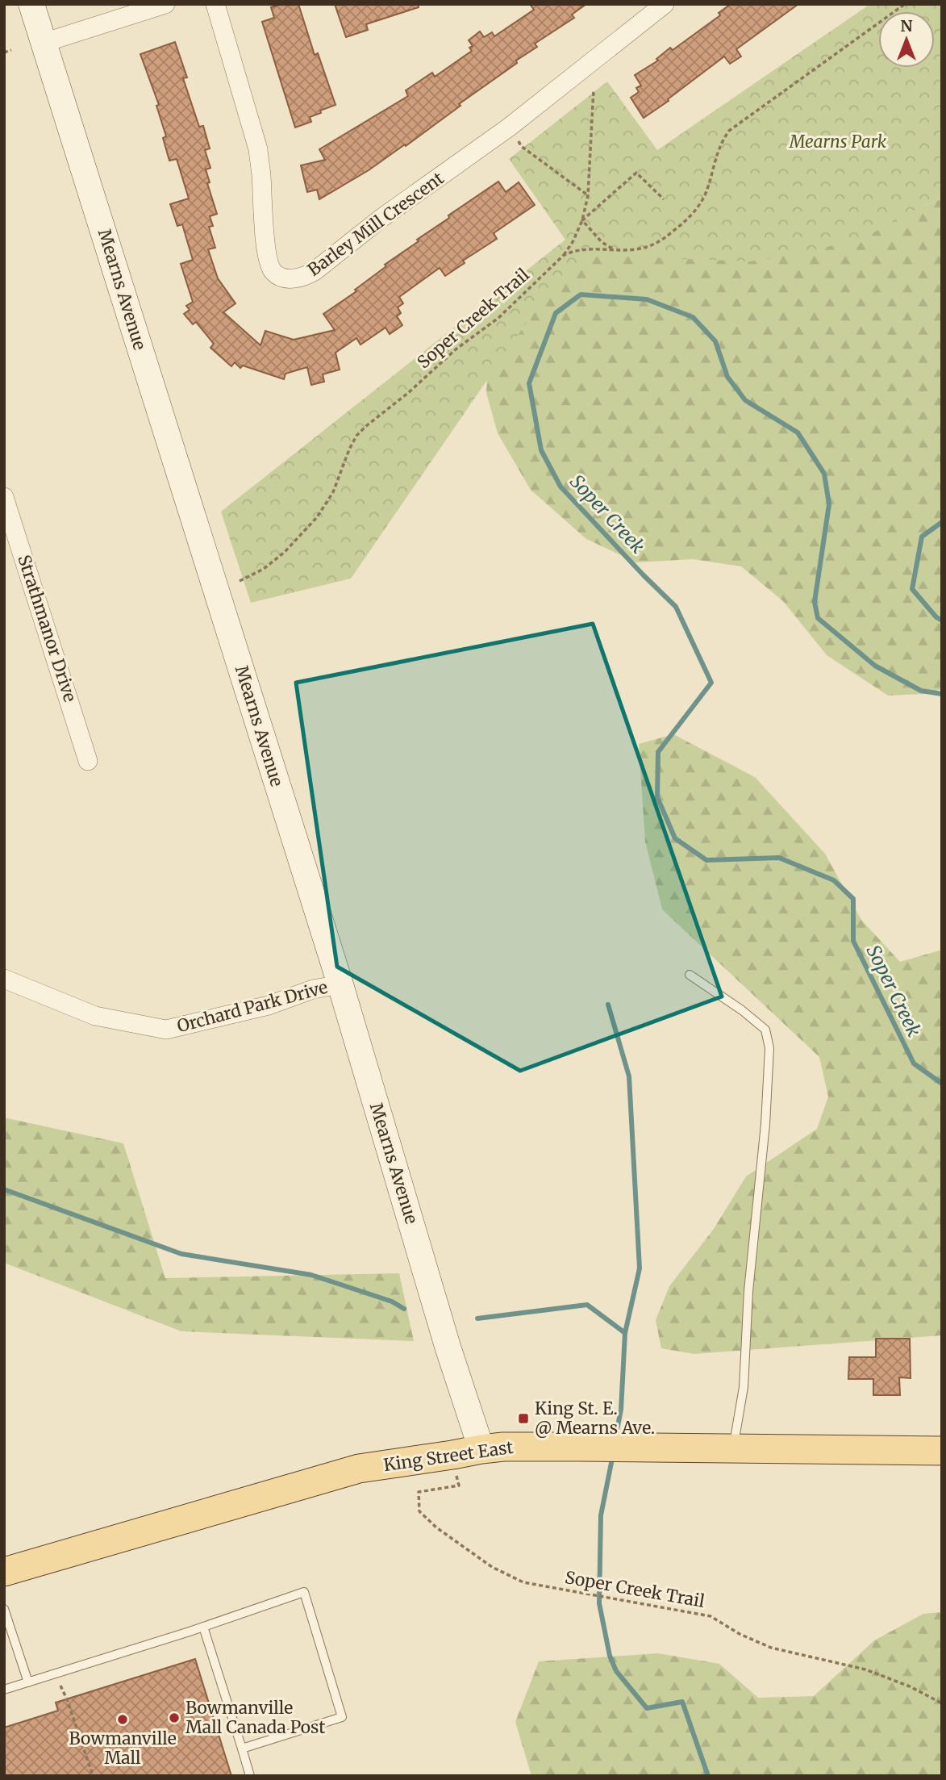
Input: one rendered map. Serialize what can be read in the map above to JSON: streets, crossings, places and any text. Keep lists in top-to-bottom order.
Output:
{
  "streets": {
    "main road": ["King Street East"],
    "street": [
      "Barley Mill Crescent",
      "Mearns Avenue",
      "Strathmanor Drive",
      "Orchard Park Drive"
    ],
    "path": ["Soper Creek Trail"]
  },
  "crossings": [
    ["Mearns Avenue", "Orchard Park Drive"],
    ["Mearns Avenue", "King Street East"],
    ["Soper Creek Trail", "King Street East"]
  ],
  "water": ["Soper Creek"],
  "parks": ["Mearns Park"],
  "places": {
    "transit": ["King St. E. @ Mearns Ave."],
    "other": ["Bowmanville Mall Canada Post", "Bowmanville Mall"]
  },
  "north": "top"
}
